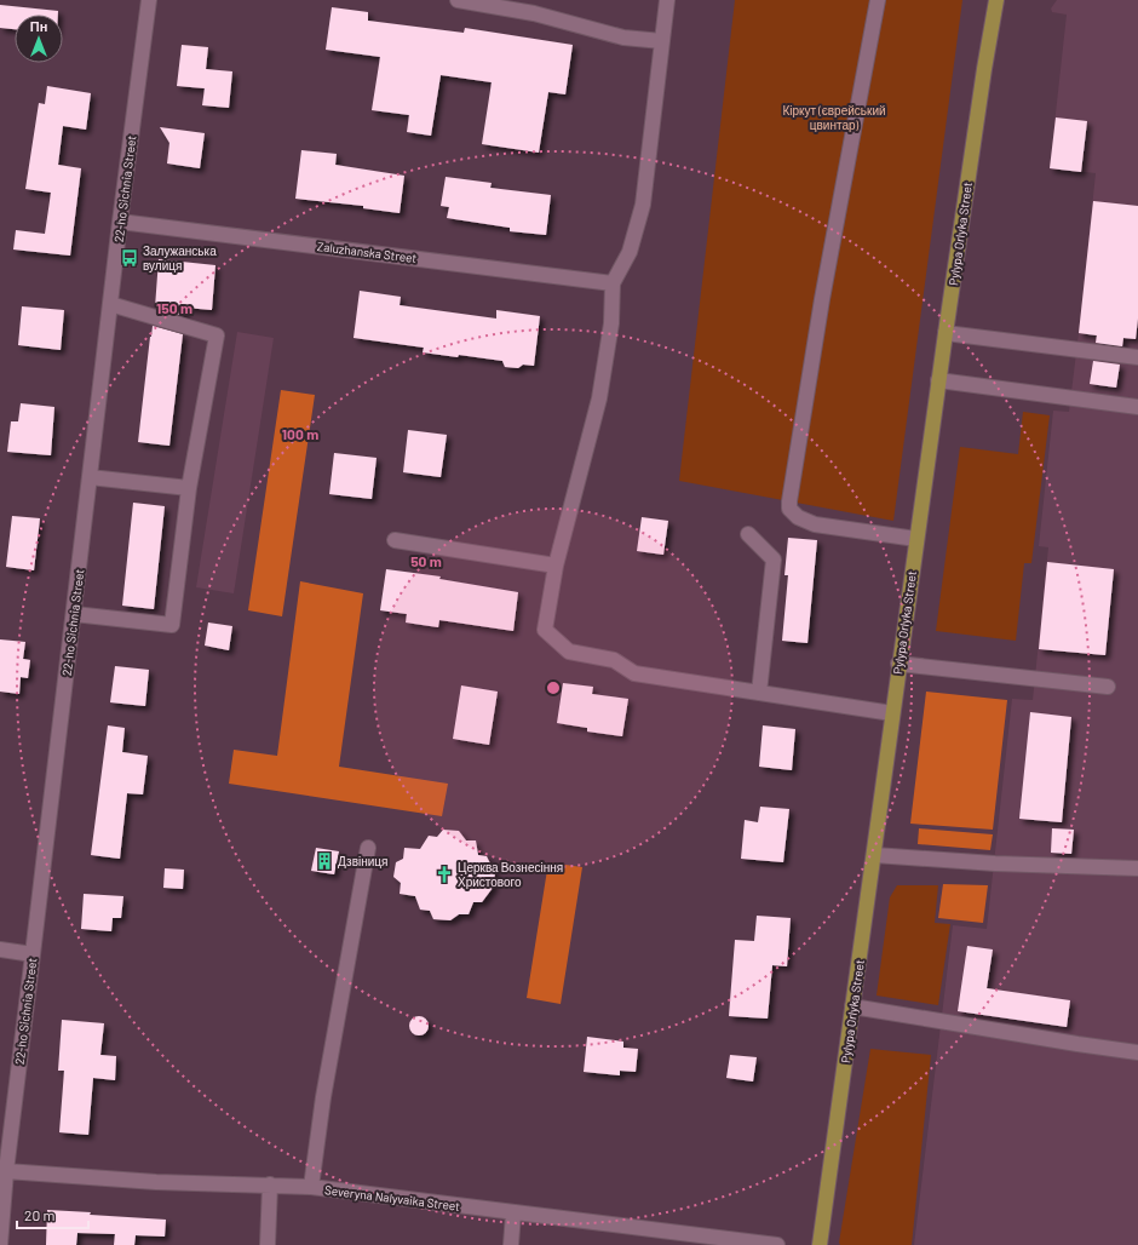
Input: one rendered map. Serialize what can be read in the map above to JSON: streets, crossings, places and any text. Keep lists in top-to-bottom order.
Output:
{
  "streets": {
    "main road": ["Pylypa Orlyka Street"],
    "street": ["22-ho Sichnia Street", "Zaluzhanska Street", "Severyna Nalyvaika Street"]
  },
  "crossings": [
    ["22-ho Sichnia Street", "Zaluzhanska Street"],
    ["22-ho Sichnia Street", "Severyna Nalyvaika Street"]
  ],
  "parks": ["Кіркут (єврейський цвинтар)"],
  "places": {
    "bus stop": ["Залужанська вулиця"],
    "building": ["Дзвіниця"],
    "church": ["Церква Вознесіння Христового"]
  },
  "scale_bar": "20 m",
  "north": "top",
  "rings": ["150 m", "100 m", "50 m"]
}
